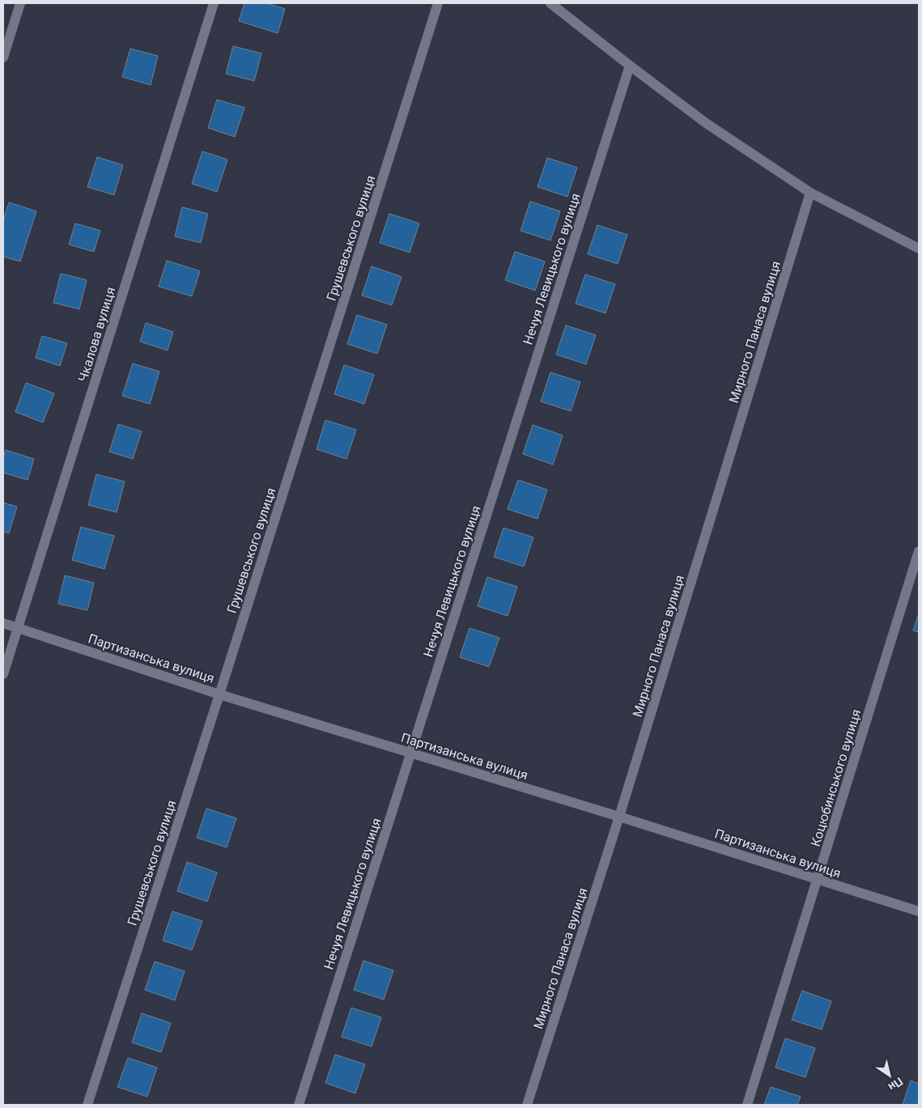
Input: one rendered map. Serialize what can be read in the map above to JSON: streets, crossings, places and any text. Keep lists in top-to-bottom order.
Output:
{
  "streets": {
    "street": [
      "Грушевського вулиця",
      "Нечуя Левицького вулиця",
      "Мирного Панаса вулиця",
      "Чкалова вулиця",
      "Партизанська вулиця",
      "Коцюбинського вулиця"
    ]
  },
  "crossings": [
    ["Грушевського вулиця", "Партизанська вулиця"],
    ["Нечуя Левицького вулиця", "Партизанська вулиця"],
    ["Мирного Панаса вулиця", "Партизанська вулиця"],
    ["Чкалова вулиця", "Партизанська вулиця"],
    ["Партизанська вулиця", "Коцюбинського вулиця"]
  ],
  "north": "bottom right"
}
